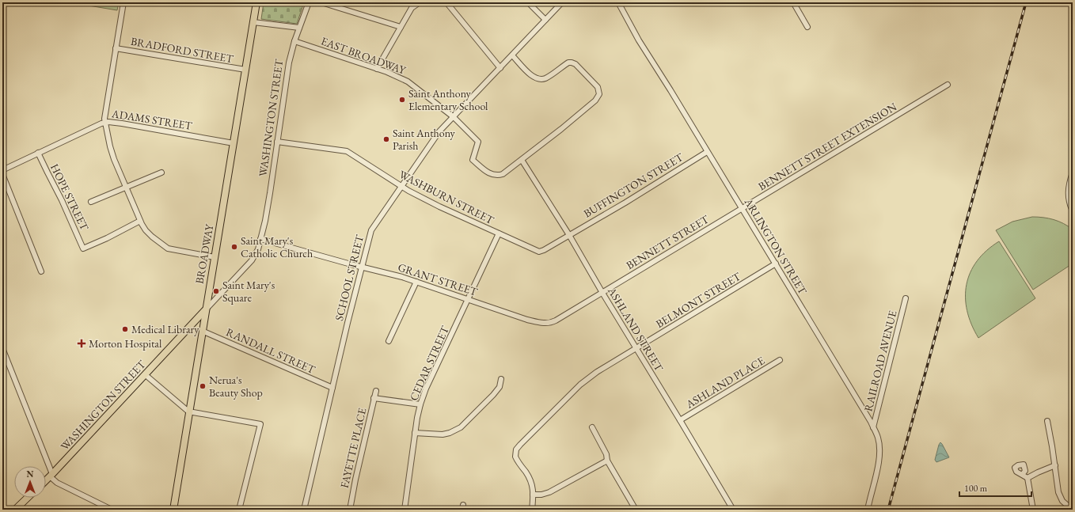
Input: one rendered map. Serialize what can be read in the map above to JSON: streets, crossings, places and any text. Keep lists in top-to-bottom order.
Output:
{
  "streets": {
    "main road": ["WASHINGTON STREET", "BROADWAY"],
    "street": [
      "BRADFORD STREET",
      "EAST BROADWAY",
      "ADAMS STREET",
      "BENNETT STREET EXTENSION",
      "BUFFINGTON STREET",
      "HOPE STREET",
      "WASHBURN STREET",
      "BENNETT STREET",
      "ARLINGTON STREET",
      "SCHOOL STREET",
      "GRANT STREET",
      "BELMONT STREET",
      "ASHLAND STREET",
      "RANDALL STREET",
      "RAILROAD AVENUE",
      "CEDAR STREET",
      "ASHLAND PLACE",
      "FAYETTE PLACE"
    ]
  },
  "crossings": [
    ["BRADFORD STREET", "BROADWAY"],
    ["EAST BROADWAY", "WASHINGTON STREET"],
    ["EAST BROADWAY", "SCHOOL STREET"],
    ["WASHINGTON STREET", "WASHBURN STREET"],
    ["WASHINGTON STREET", "BROADWAY"],
    ["WASHINGTON STREET", "GRANT STREET"],
    ["ADAMS STREET", "HOPE STREET"],
    ["ADAMS STREET", "BROADWAY"],
    ["BENNETT STREET EXTENSION", "BENNETT STREET"],
    ["BENNETT STREET EXTENSION", "ARLINGTON STREET"],
    ["BUFFINGTON STREET", "WASHBURN STREET"],
    ["BUFFINGTON STREET", "ARLINGTON STREET"],
    ["BUFFINGTON STREET", "ASHLAND STREET"],
    ["WASHBURN STREET", "SCHOOL STREET"],
    ["WASHBURN STREET", "ASHLAND STREET"],
    ["WASHBURN STREET", "CEDAR STREET"],
    ["BENNETT STREET", "ARLINGTON STREET"],
    ["BENNETT STREET", "GRANT STREET"],
    ["BENNETT STREET", "ASHLAND STREET"],
    ["ARLINGTON STREET", "BELMONT STREET"],
    ["ARLINGTON STREET", "RAILROAD AVENUE"],
    ["BROADWAY", "RANDALL STREET"],
    ["SCHOOL STREET", "GRANT STREET"],
    ["SCHOOL STREET", "RANDALL STREET"],
    ["GRANT STREET", "ASHLAND STREET"],
    ["GRANT STREET", "CEDAR STREET"],
    ["BELMONT STREET", "ASHLAND STREET"],
    ["ASHLAND STREET", "ASHLAND PLACE"],
    ["CEDAR STREET", "FAYETTE PLACE"]
  ],
  "places": {
    "other": [
      "Saint Anthony Elementary School",
      "Saint Anthony Parish",
      "Saint Mary's Catholic Church",
      "Saint Mary's Square",
      "Medical Library",
      "Nerua's Beauty Shop"
    ],
    "health": ["Morton Hospital"]
  },
  "scale_bar": "100 m",
  "north": "top"
}
